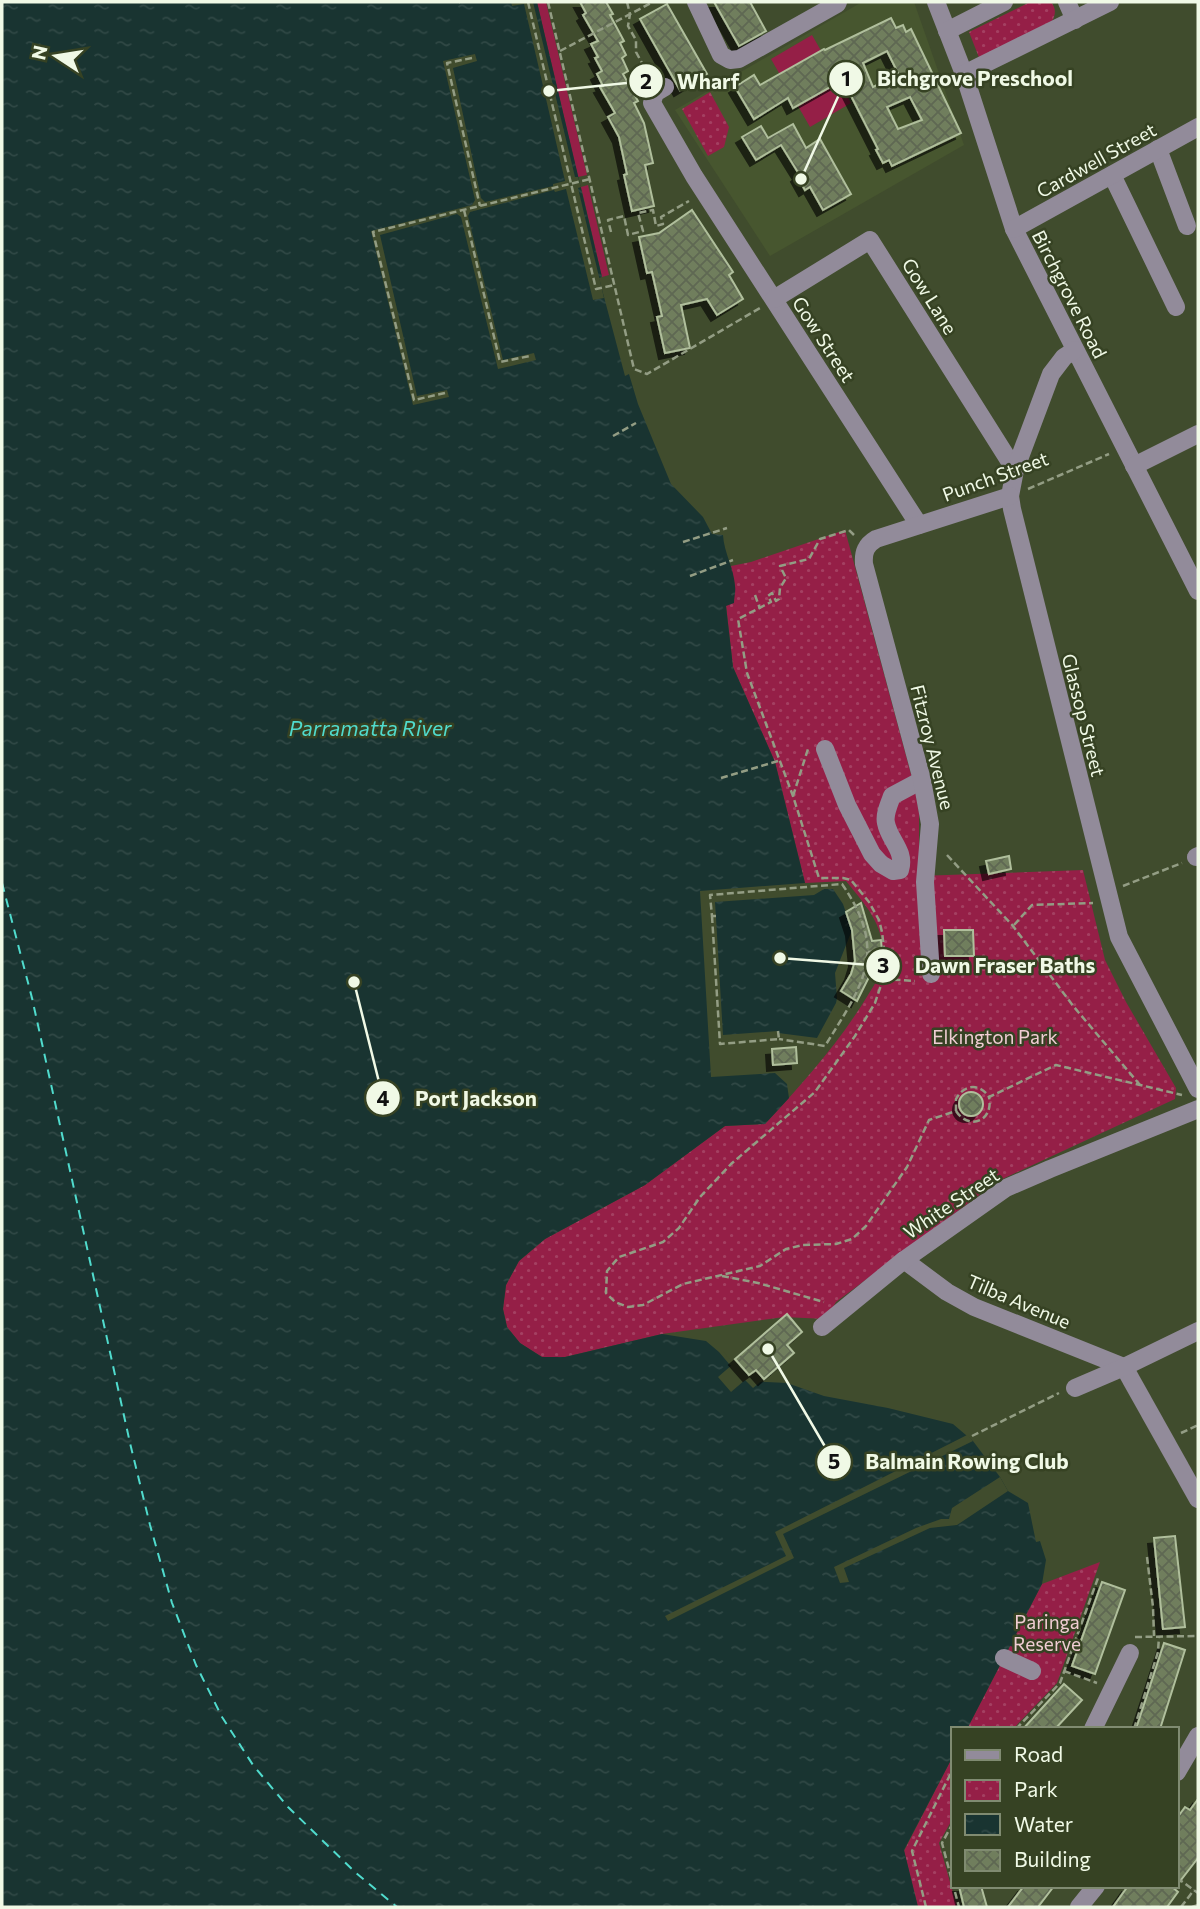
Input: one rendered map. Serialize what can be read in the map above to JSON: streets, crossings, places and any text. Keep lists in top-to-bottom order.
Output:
{
  "streets": {
    "street": [
      "Cardwell Street",
      "Birchgrove Road",
      "Gow Lane",
      "Gow Street",
      "Punch Street",
      "Glassop Street",
      "Fitzroy Avenue",
      "White Street",
      "Tilba Avenue"
    ]
  },
  "crossings": [
    ["Cardwell Street", "Birchgrove Road"],
    ["Birchgrove Road", "Punch Street"],
    ["Birchgrove Road", "Glassop Street"],
    ["Gow Lane", "Gow Street"],
    ["Gow Lane", "Glassop Street"],
    ["Gow Street", "Punch Street"],
    ["Punch Street", "Glassop Street"],
    ["Punch Street", "Fitzroy Avenue"],
    ["Glassop Street", "White Street"],
    ["White Street", "Tilba Avenue"]
  ],
  "water": ["Parramatta River"],
  "parks": ["Elkington Park", "Paringa Reserve"],
  "places": [
    "Wharf",
    "Bichgrove Preschool",
    "Dawn Fraser Baths",
    "Port Jackson",
    "Balmain Rowing Club"
  ],
  "legend": [
    "Road",
    "Park",
    "Water",
    "Building"
  ],
  "north": "left"
}
